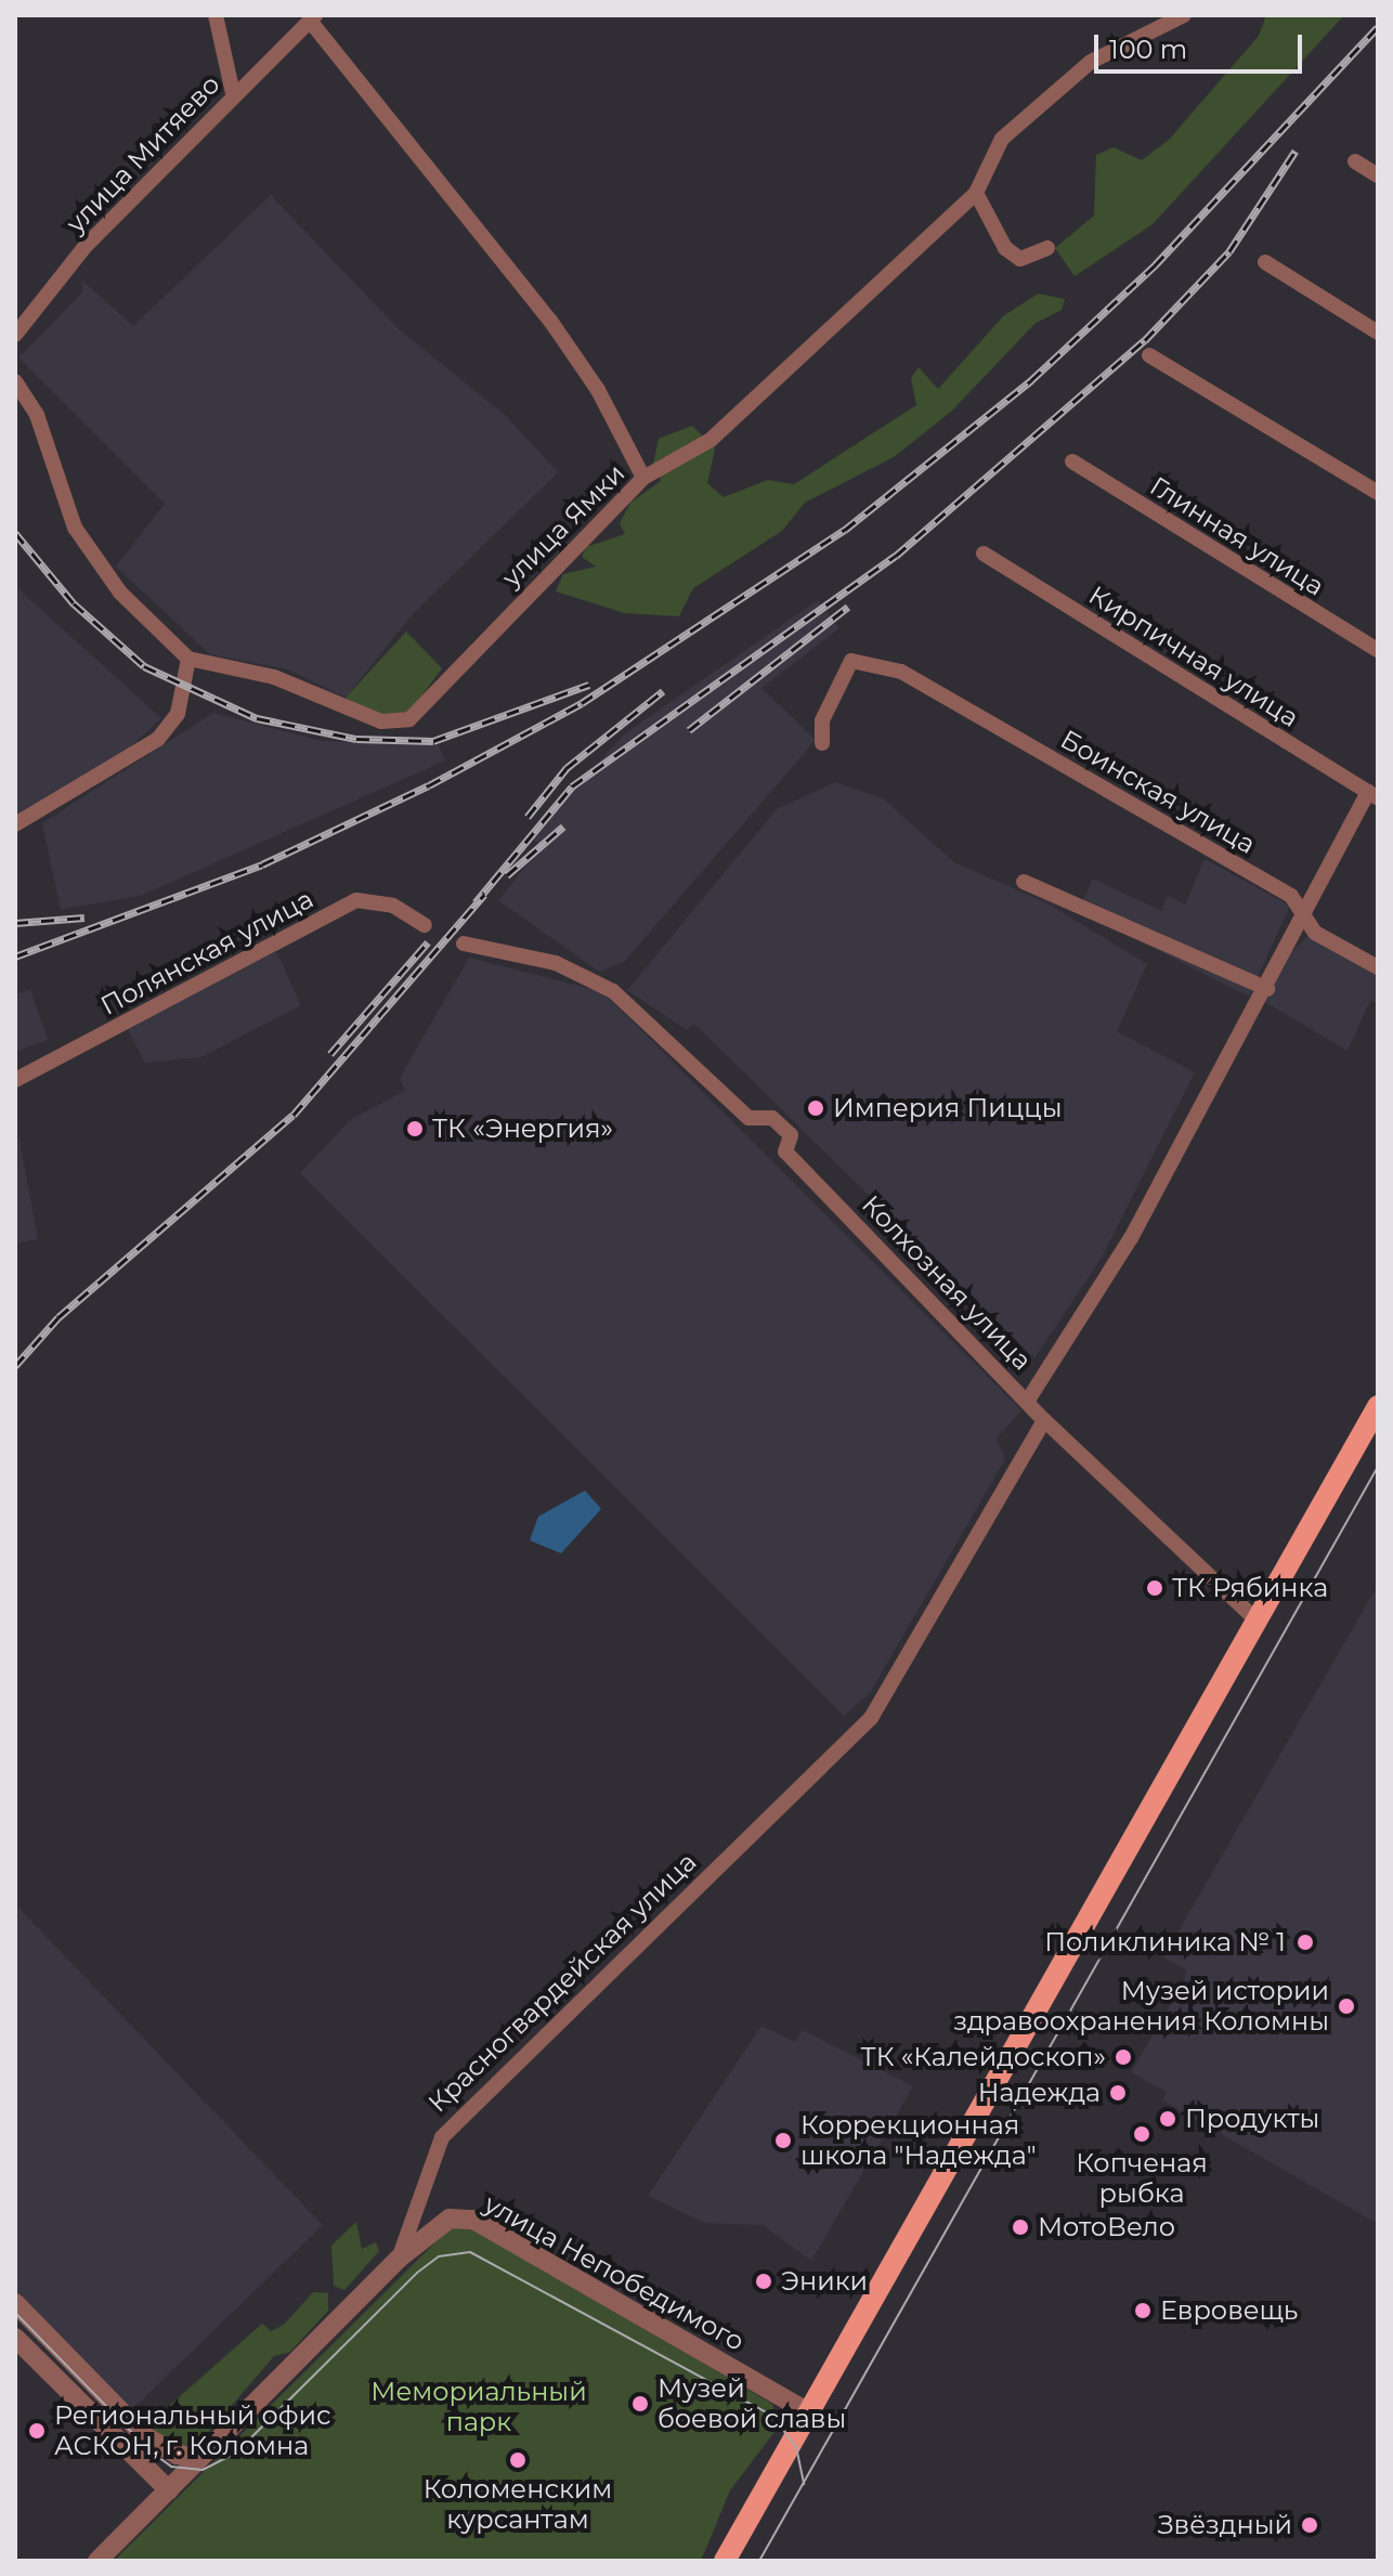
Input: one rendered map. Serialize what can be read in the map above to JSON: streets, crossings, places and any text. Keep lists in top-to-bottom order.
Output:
{
  "streets": {
    "street": [
      "улица Митяево",
      "улица Ямки",
      "Глинная улица",
      "Кирпичная улица",
      "Боинская улица",
      "Полянская улица",
      "Колхозная улица",
      "Красногвардейская улица",
      "улица Непобедимого"
    ]
  },
  "crossings": [
    ["Колхозная улица", "Красногвардейская улица"],
    ["Красногвардейская улица", "улица Непобедимого"]
  ],
  "parks": ["Мемориальный парк"],
  "places": [
    "Империя Пиццы",
    "ТК «Энергия»",
    "ТК Рябинка",
    "Поликлиника № 1",
    "Музей истории здравоохранения Коломны",
    "ТК «Калейдоскоп»",
    "Надежда",
    "Продукты",
    "Копченая рыбка",
    "Коррекционная школа \"Надежда\"",
    "МотоВело",
    "Эники",
    "Евровещь",
    "Музей боевой славы",
    "Региональный офис АСКОН, г. Коломна",
    "Коломенским курсантам",
    "Звёздный"
  ],
  "scale_bar": "100 m"
}
